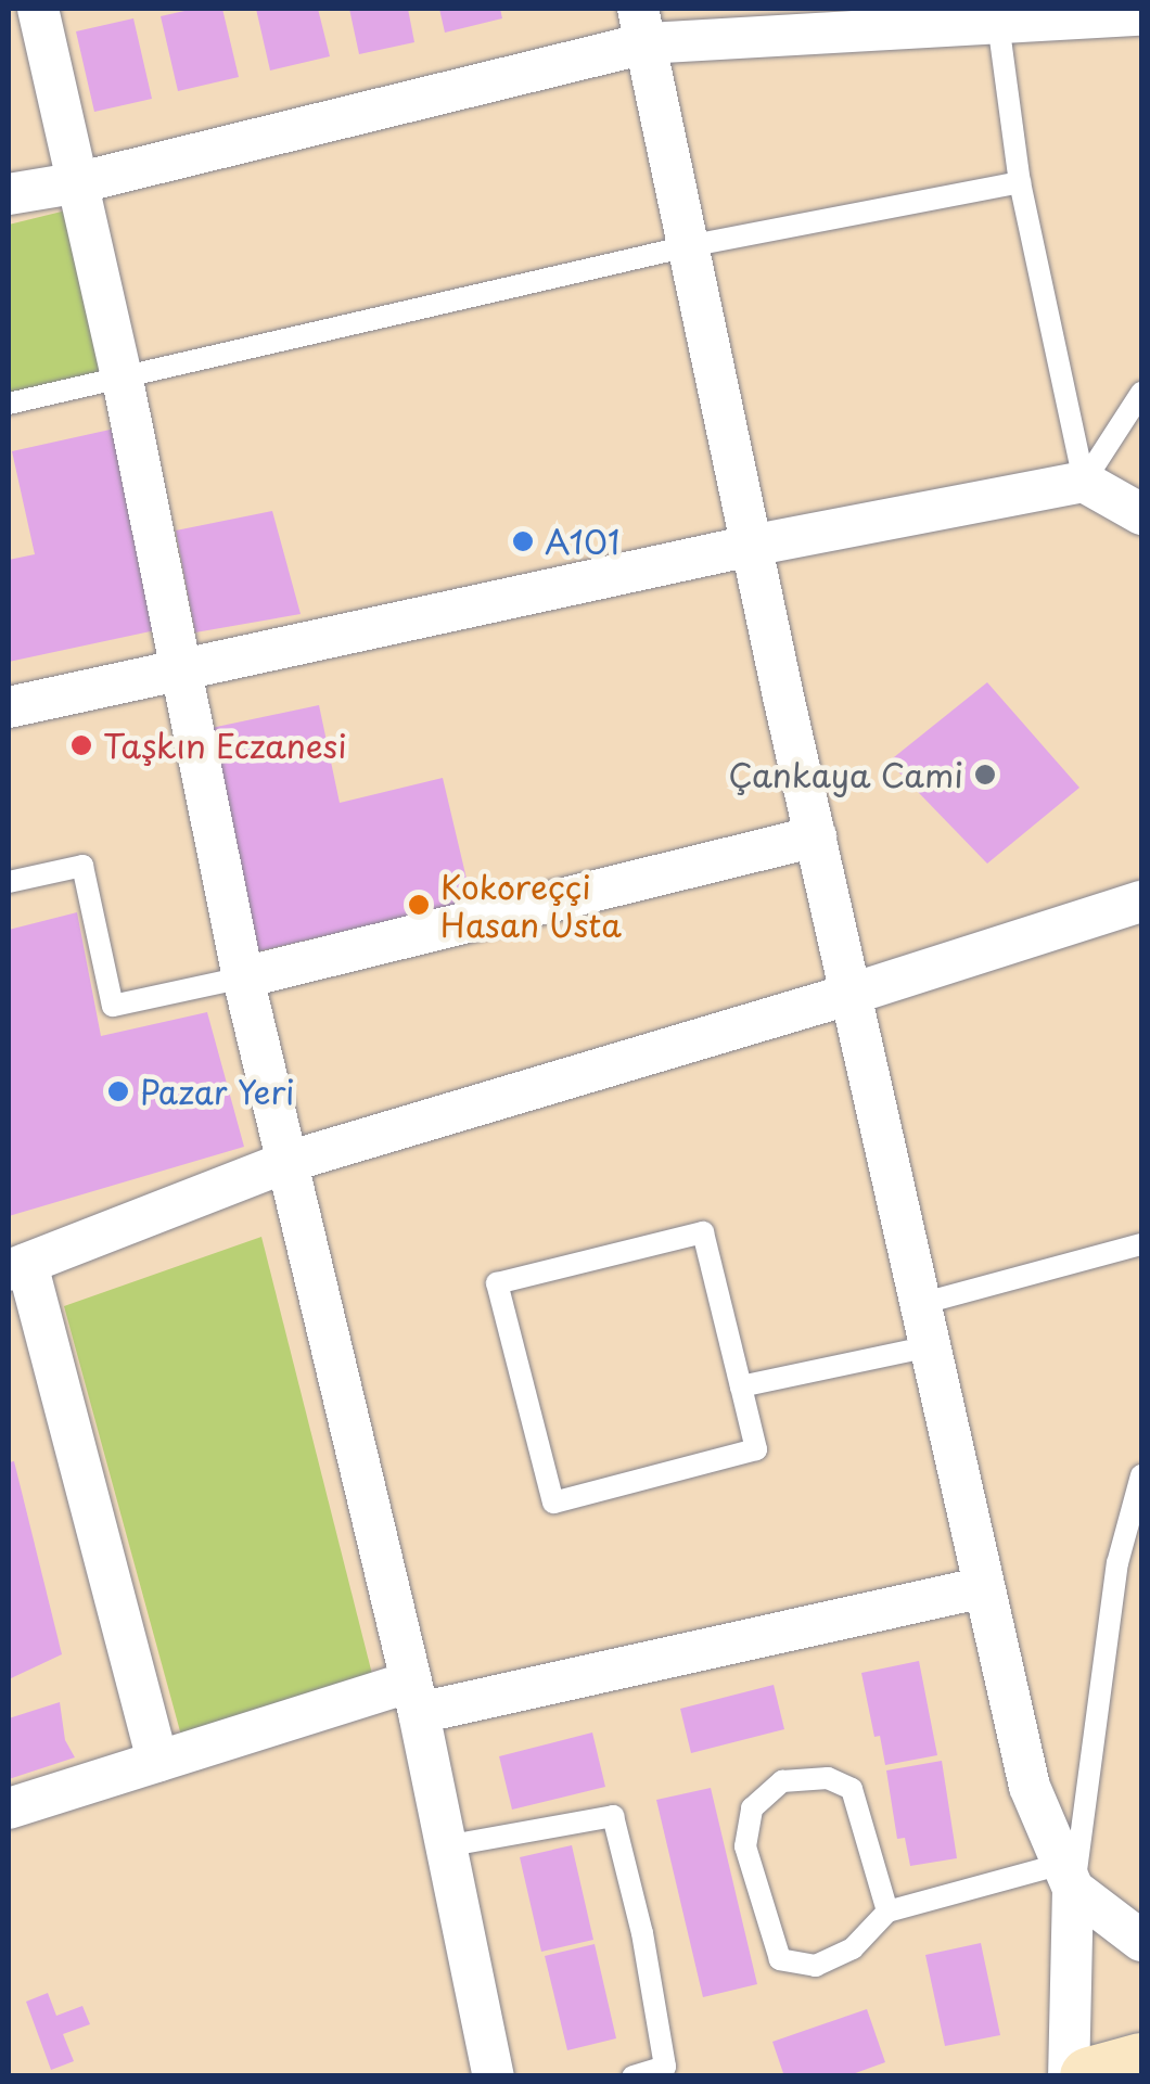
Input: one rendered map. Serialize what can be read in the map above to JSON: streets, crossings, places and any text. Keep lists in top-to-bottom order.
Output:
{
  "places": [
    "A101",
    "Taşkın Eczanesi",
    "Çankaya Cami",
    "Kokoreççi Hasan Usta",
    "Pazar Yeri"
  ]
}
